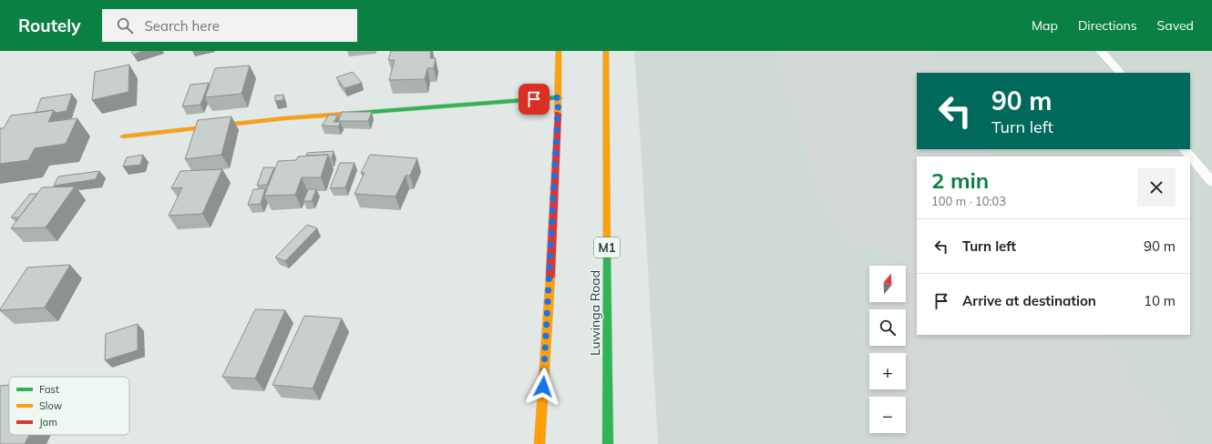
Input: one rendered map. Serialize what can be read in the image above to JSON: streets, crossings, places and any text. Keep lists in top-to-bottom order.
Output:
{
  "streets": {
    "main road": ["M1", "Luwinga Road"]
  },
  "legend": ["Fast", "Slow", "Jam"],
  "north": "top",
  "page": {
    "header": "Routely",
    "search": "Search here",
    "nav": ["Map", "Directions", "Saved"],
    "turn": ["90 m", "Turn left"],
    "heading": ["2 min", "100 m · 10:03"],
    "list": [
      {
        "name": "Turn left",
        "value": "90 m"
      },
      {
        "name": "Arrive at destination",
        "value": "10 m"
      }
    ],
    "map_buttons": ["+", "−"]
  }
}
